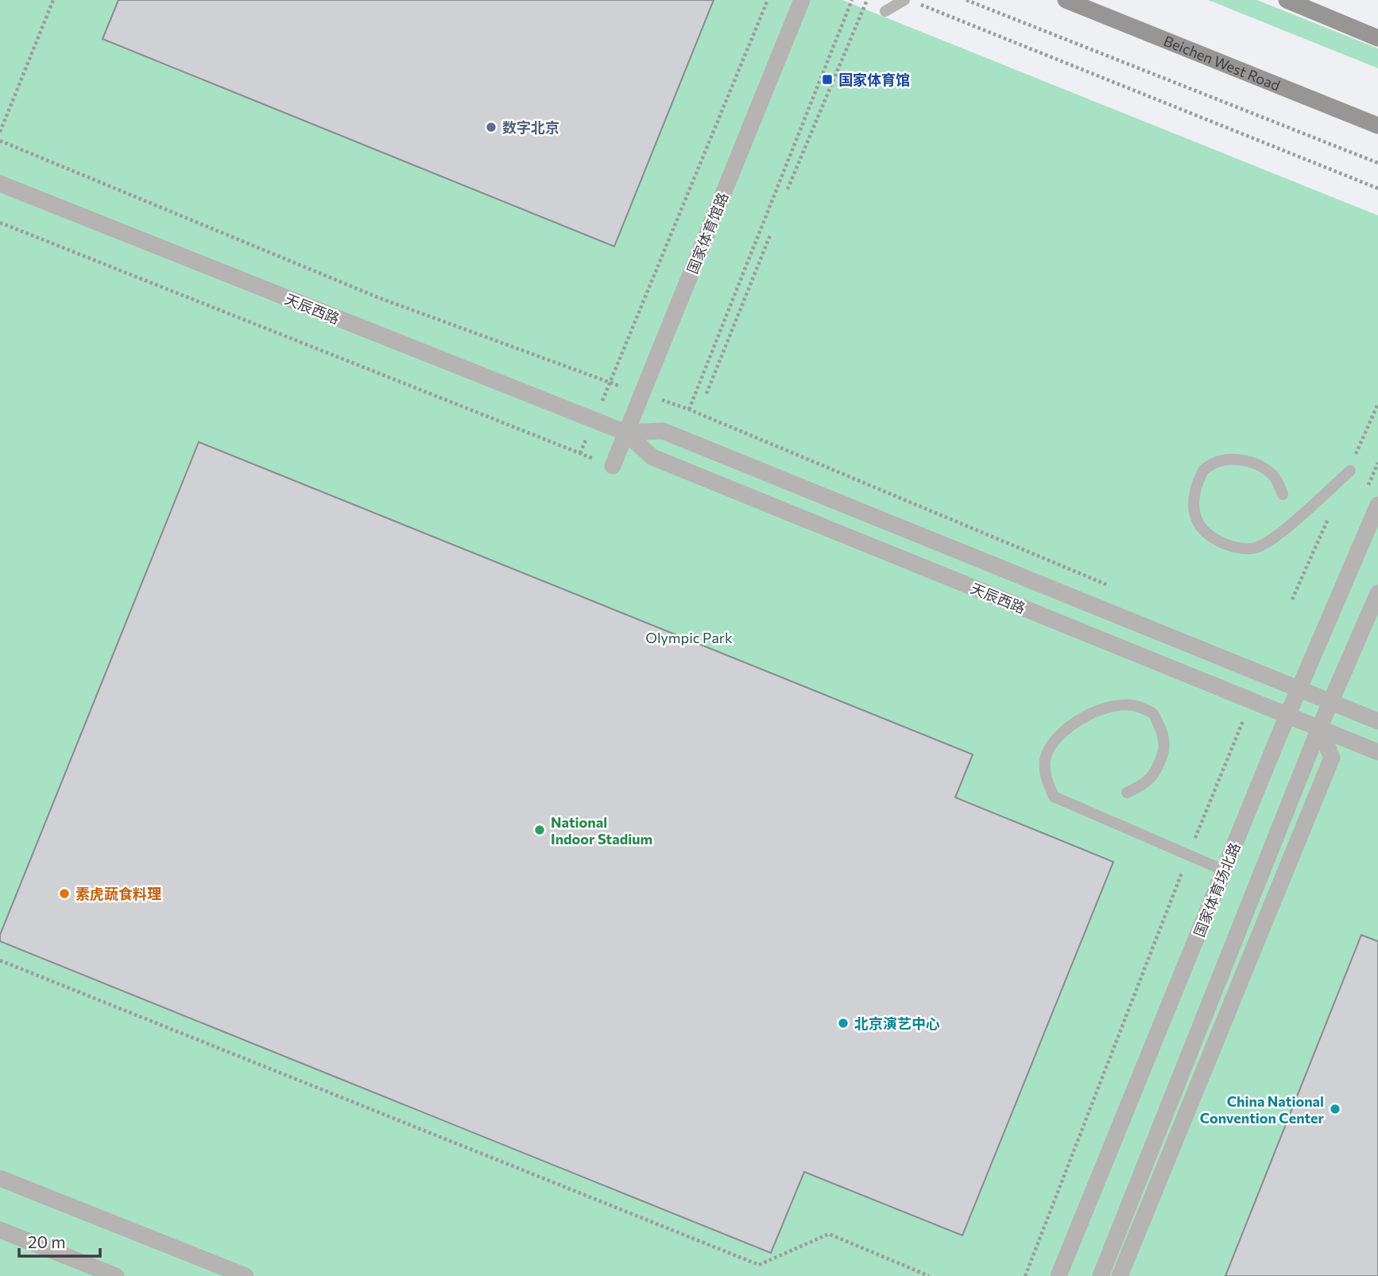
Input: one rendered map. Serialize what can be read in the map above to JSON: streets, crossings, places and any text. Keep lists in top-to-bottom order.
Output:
{
  "streets": {
    "main road": ["Beichen West Road"],
    "street": ["国家体育馆路", "天辰西路", "国家体育场北路"]
  },
  "crossings": [
    ["国家体育馆路", "天辰西路"],
    ["天辰西路", "国家体育场北路"]
  ],
  "parks": ["Olympic Park"],
  "places": {
    "transit": ["国家体育馆"],
    "other": [
      "数字北京",
      "National Indoor Stadium",
      "素虎蔬食料理",
      "北京演艺中心",
      "China National Convention Center"
    ]
  },
  "scale_bar": "20 m"
}
